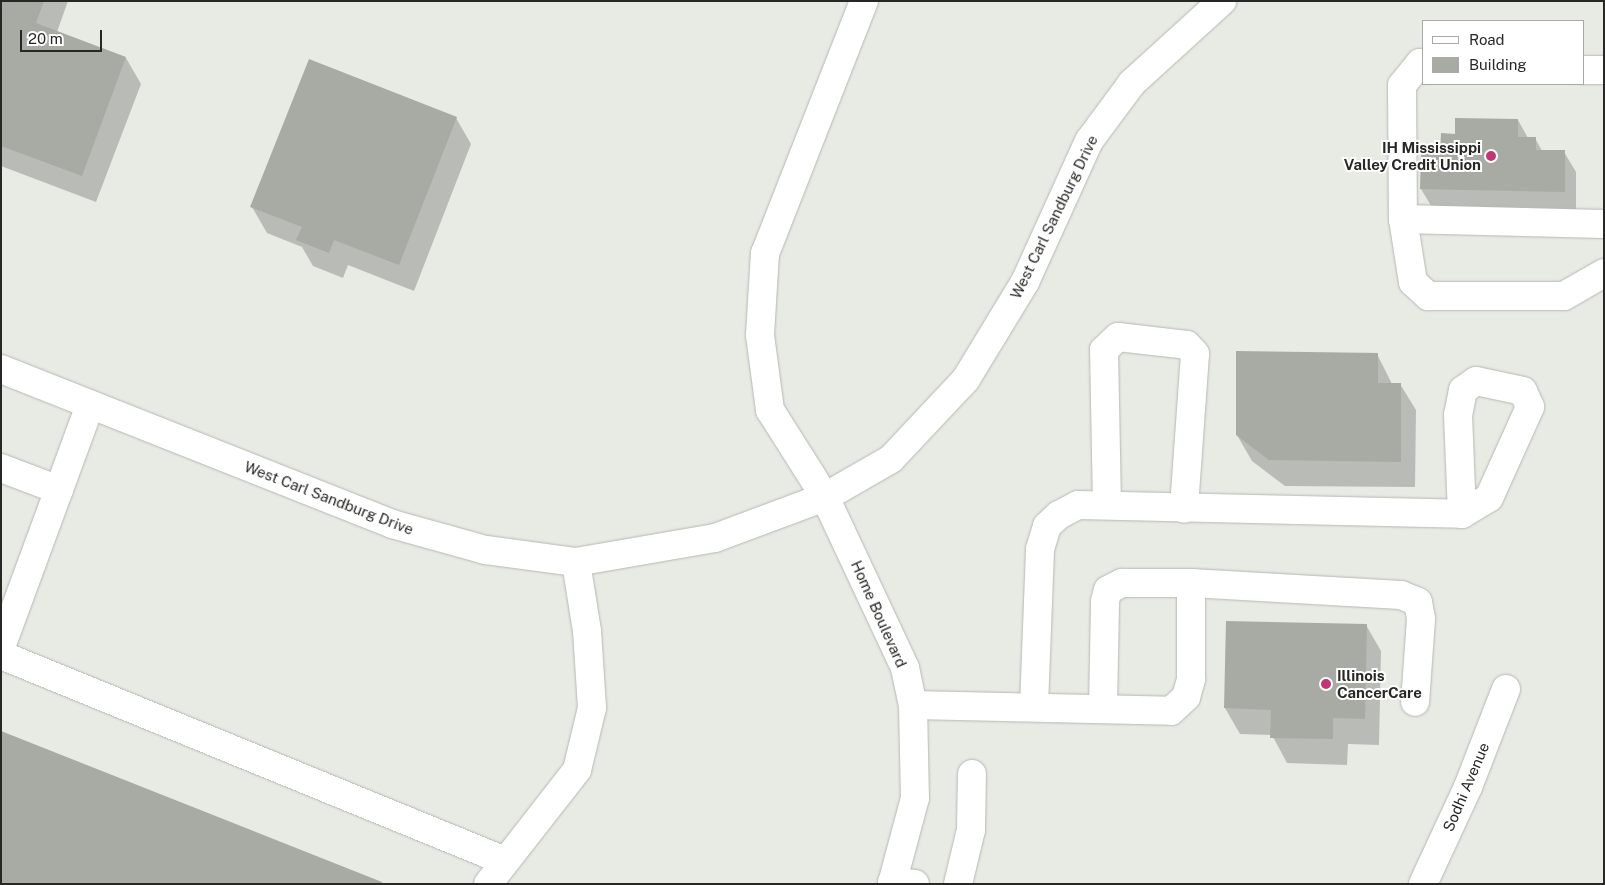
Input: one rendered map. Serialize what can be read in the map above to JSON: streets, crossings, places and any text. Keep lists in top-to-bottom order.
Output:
{
  "streets": {
    "street": ["West Carl Sandburg Drive", "Home Boulevard", "Sodhi Avenue"]
  },
  "crossings": [
    ["West Carl Sandburg Drive", "Home Boulevard"]
  ],
  "places": ["IH Mississippi Valley Credit Union", "Illinois CancerCare"],
  "legend": ["Road", "Building"],
  "scale_bar": "20 m"
}
